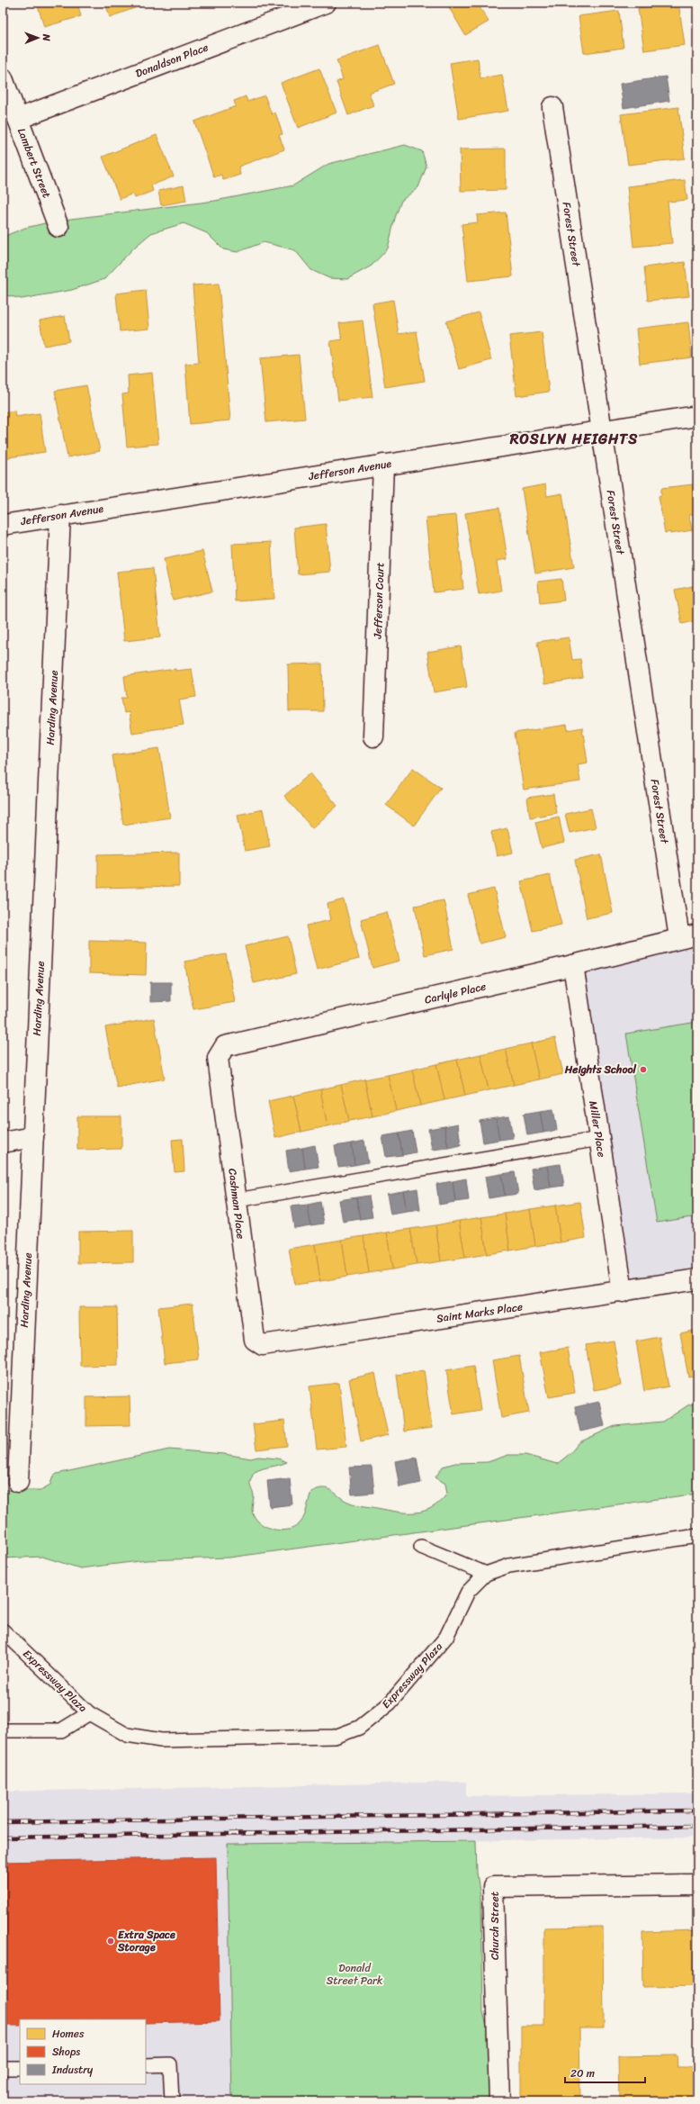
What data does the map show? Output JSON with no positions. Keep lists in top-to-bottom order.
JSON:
{
  "streets": {
    "street": [
      "Donaldson Place",
      "Lambert Street",
      "Forest Street",
      "Jefferson Avenue",
      "Jefferson Court",
      "Harding Avenue",
      "Carlyle Place",
      "Miller Place",
      "Cashman Place",
      "Saint Marks Place",
      "Church Street"
    ],
    "lane": ["Expressway Plaza"]
  },
  "crossings": [
    ["Donaldson Place", "Lambert Street"],
    ["Forest Street", "Jefferson Avenue"],
    ["Forest Street", "Carlyle Place"],
    ["Jefferson Avenue", "Jefferson Court"],
    ["Jefferson Avenue", "Harding Avenue"],
    ["Carlyle Place", "Miller Place"],
    ["Carlyle Place", "Cashman Place"],
    ["Miller Place", "Saint Marks Place"],
    ["Cashman Place", "Saint Marks Place"]
  ],
  "districts": ["ROSLYN HEIGHTS"],
  "parks": ["Donald Street Park"],
  "places": ["Heights School", "Extra Space Storage"],
  "legend": ["Homes", "Shops", "Industry"],
  "scale_bar": "20 m",
  "north": "right"
}
